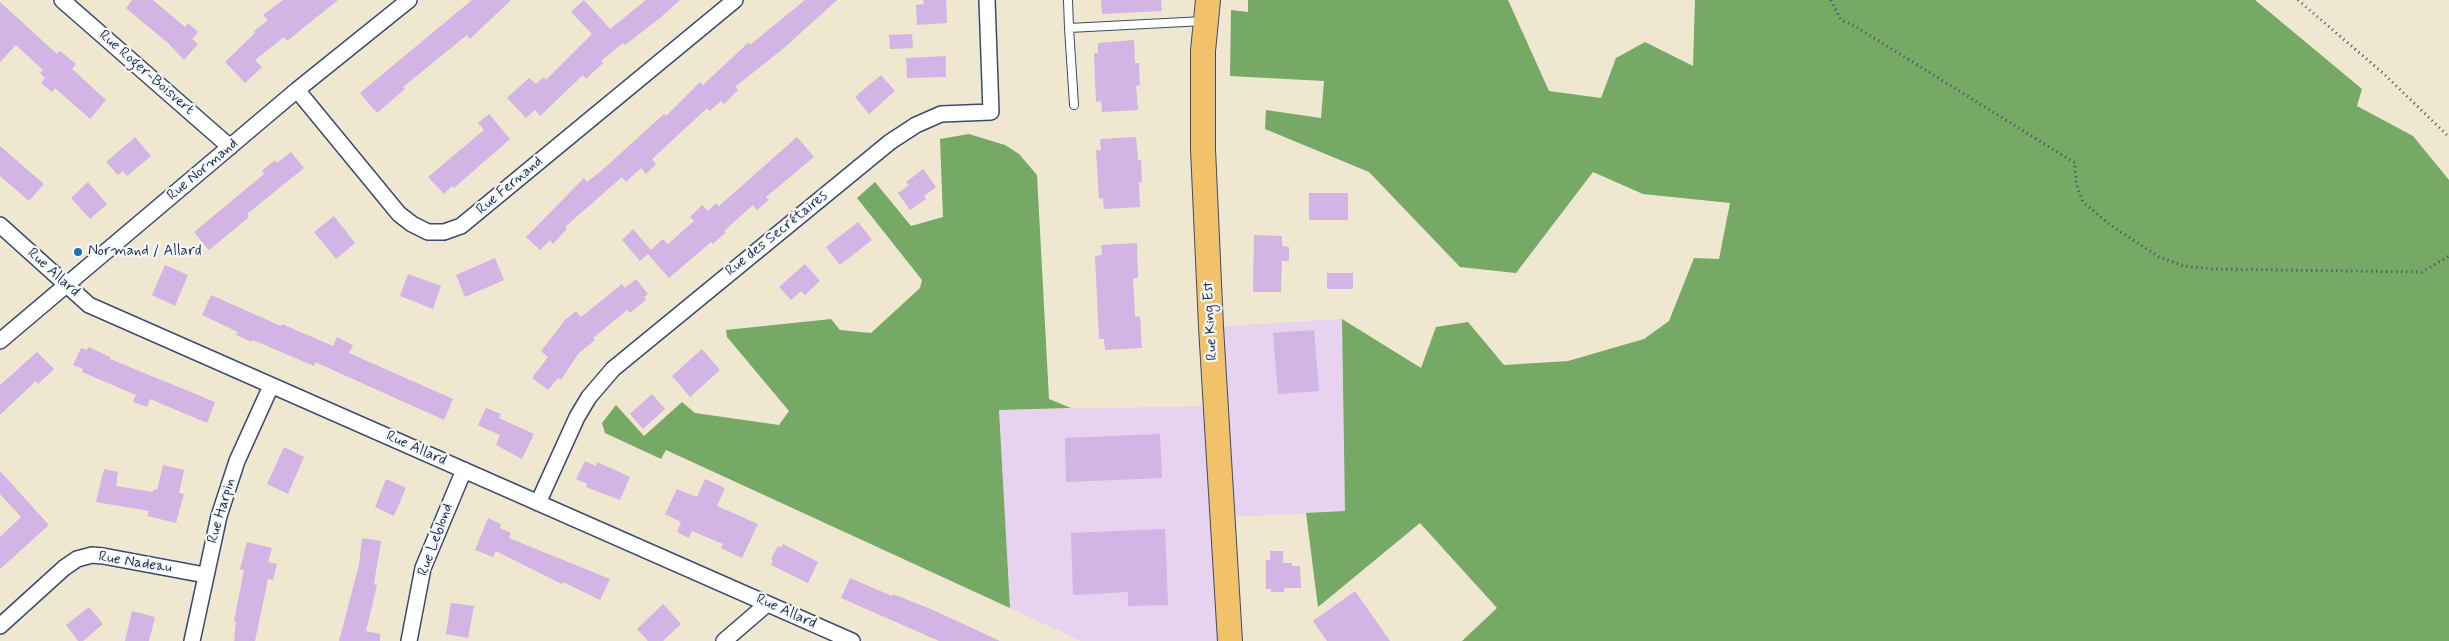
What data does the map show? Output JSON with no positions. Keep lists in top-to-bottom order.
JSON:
{
  "streets": {
    "main road": ["Rue King Est"],
    "street": [
      "Rue Roger-Boisvert",
      "Rue Normand",
      "Rue Fernand",
      "Rue des Secrétaires",
      "Rue Allard",
      "Rue Harpin",
      "Rue Leblond",
      "Rue Nadeau"
    ]
  },
  "crossings": [
    ["Rue Roger-Boisvert", "Rue Normand"],
    ["Rue Normand", "Rue Fernand"],
    ["Rue Normand", "Rue Allard"],
    ["Rue des Secrétaires", "Rue Allard"],
    ["Rue Allard", "Rue Harpin"],
    ["Rue Allard", "Rue Leblond"],
    ["Rue Harpin", "Rue Nadeau"]
  ],
  "places": ["Normand / Allard"]
}
